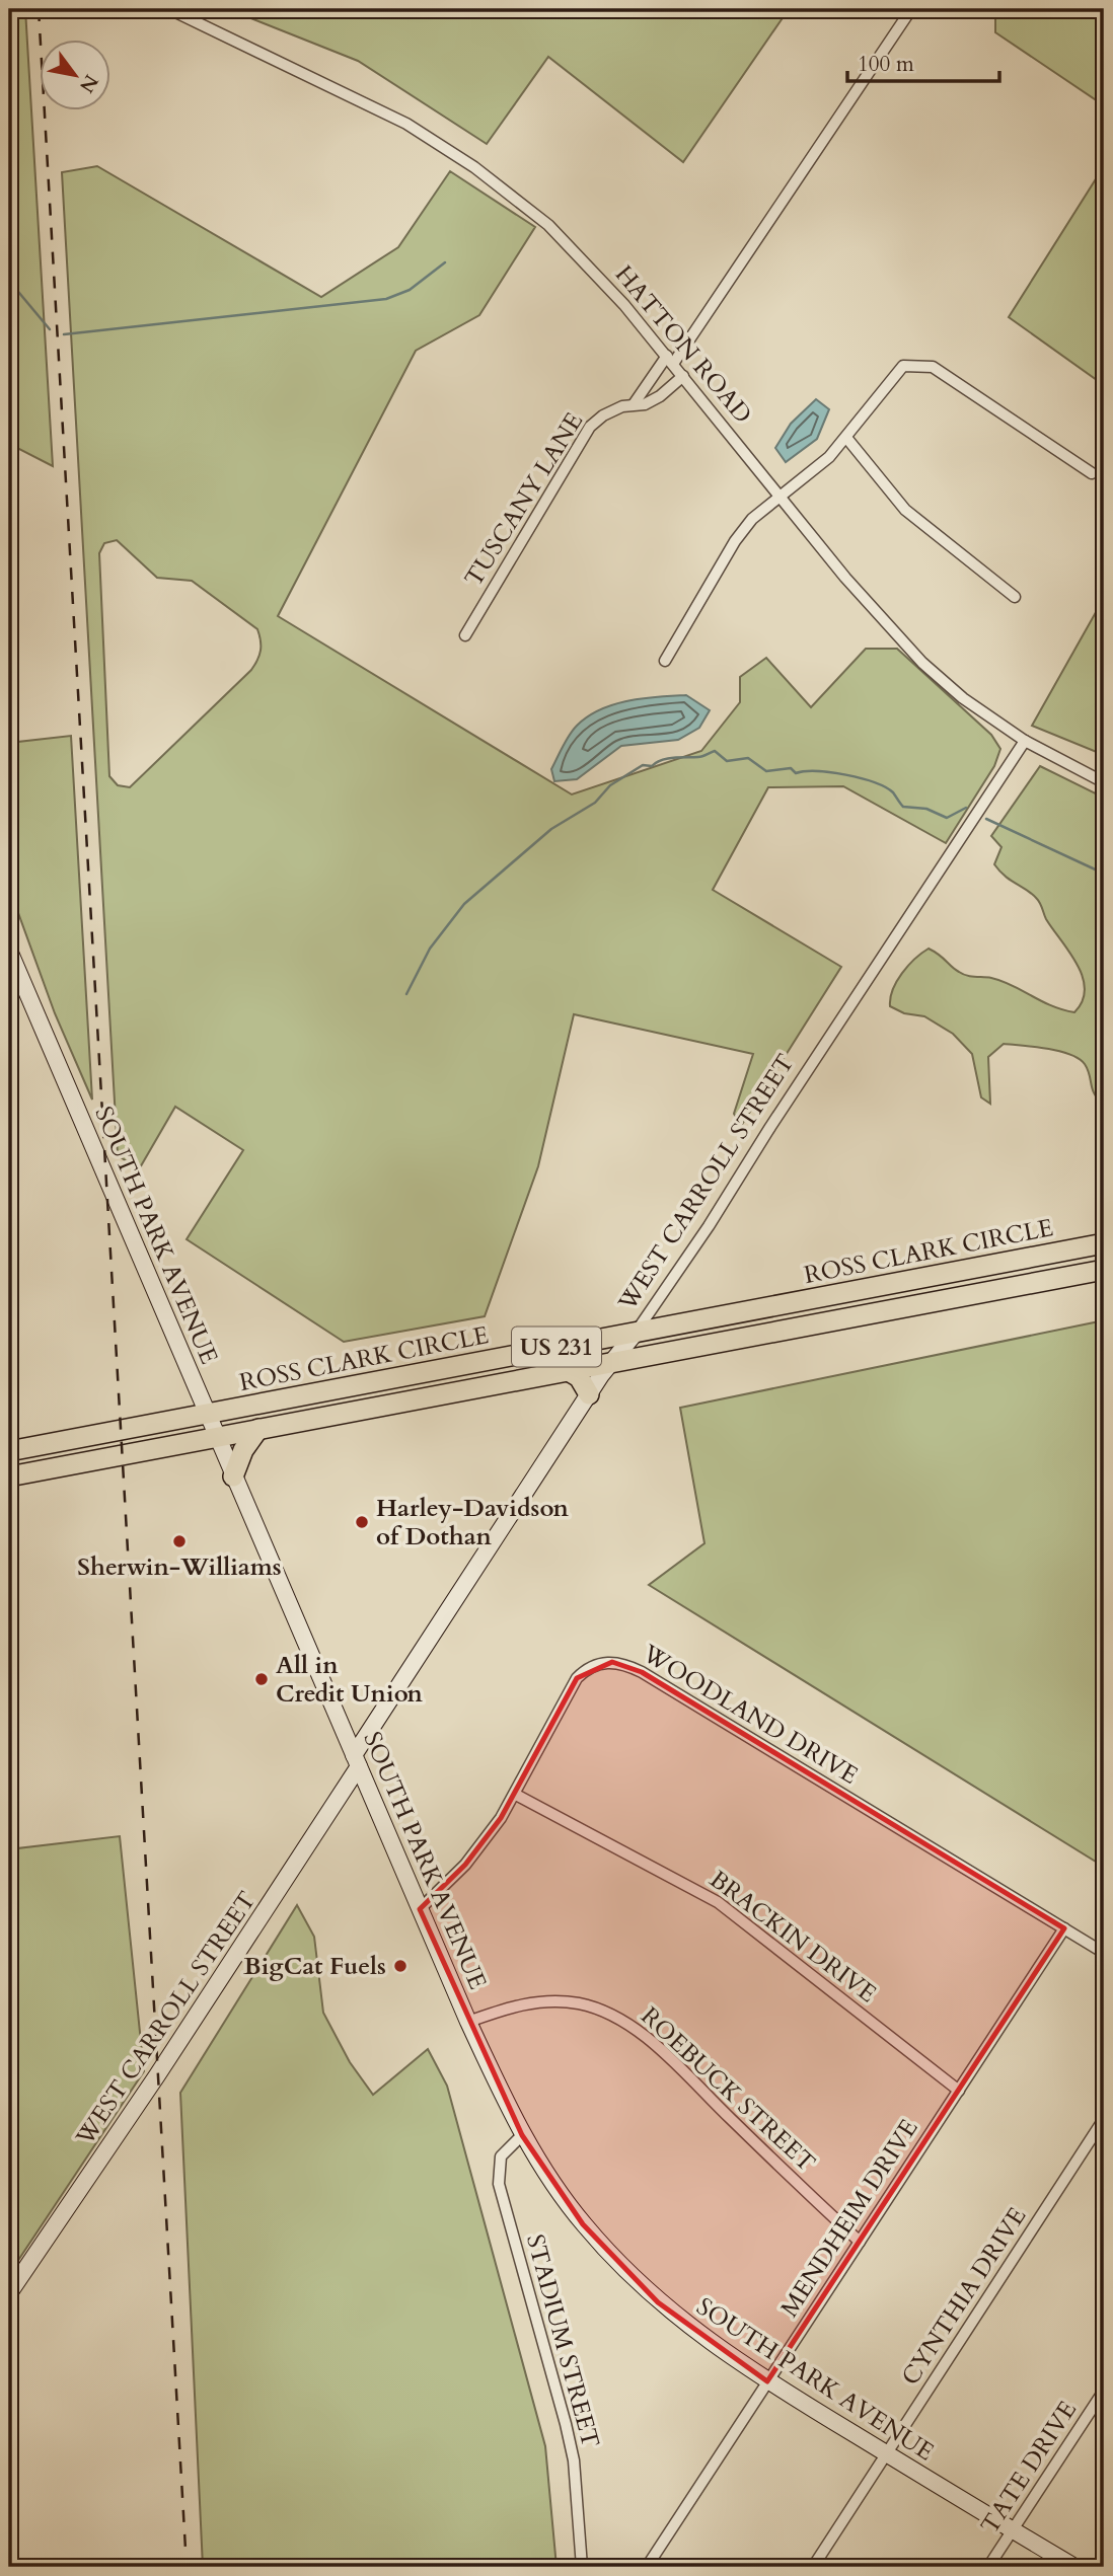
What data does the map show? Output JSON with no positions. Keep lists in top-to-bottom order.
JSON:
{
  "streets": {
    "highway": ["ROSS CLARK CIRCLE", "US 231"],
    "street": [
      "HATTON ROAD",
      "TUSCANY LANE",
      "WEST CARROLL STREET",
      "SOUTH PARK AVENUE",
      "WOODLAND DRIVE",
      "BRACKIN DRIVE",
      "ROEBUCK STREET",
      "MENDHEIM DRIVE",
      "CYNTHIA DRIVE",
      "STADIUM STREET",
      "TATE DRIVE"
    ]
  },
  "crossings": [
    ["HATTON ROAD", "TUSCANY LANE"],
    ["HATTON ROAD", "WEST CARROLL STREET"],
    ["WEST CARROLL STREET", "SOUTH PARK AVENUE"],
    ["WEST CARROLL STREET", "ROSS CLARK CIRCLE"],
    ["SOUTH PARK AVENUE", "ROSS CLARK CIRCLE"],
    ["SOUTH PARK AVENUE", "WOODLAND DRIVE"],
    ["SOUTH PARK AVENUE", "ROEBUCK STREET"],
    ["SOUTH PARK AVENUE", "MENDHEIM DRIVE"],
    ["SOUTH PARK AVENUE", "CYNTHIA DRIVE"],
    ["SOUTH PARK AVENUE", "STADIUM STREET"],
    ["SOUTH PARK AVENUE", "TATE DRIVE"],
    ["WOODLAND DRIVE", "BRACKIN DRIVE"],
    ["WOODLAND DRIVE", "MENDHEIM DRIVE"],
    ["BRACKIN DRIVE", "MENDHEIM DRIVE"],
    ["ROEBUCK STREET", "MENDHEIM DRIVE"]
  ],
  "places": [
    "Harley-Davidson of Dothan",
    "Sherwin-Williams",
    "All in Credit Union",
    "BigCat Fuels"
  ],
  "scale_bar": "100 m",
  "north": "bottom right"
}
